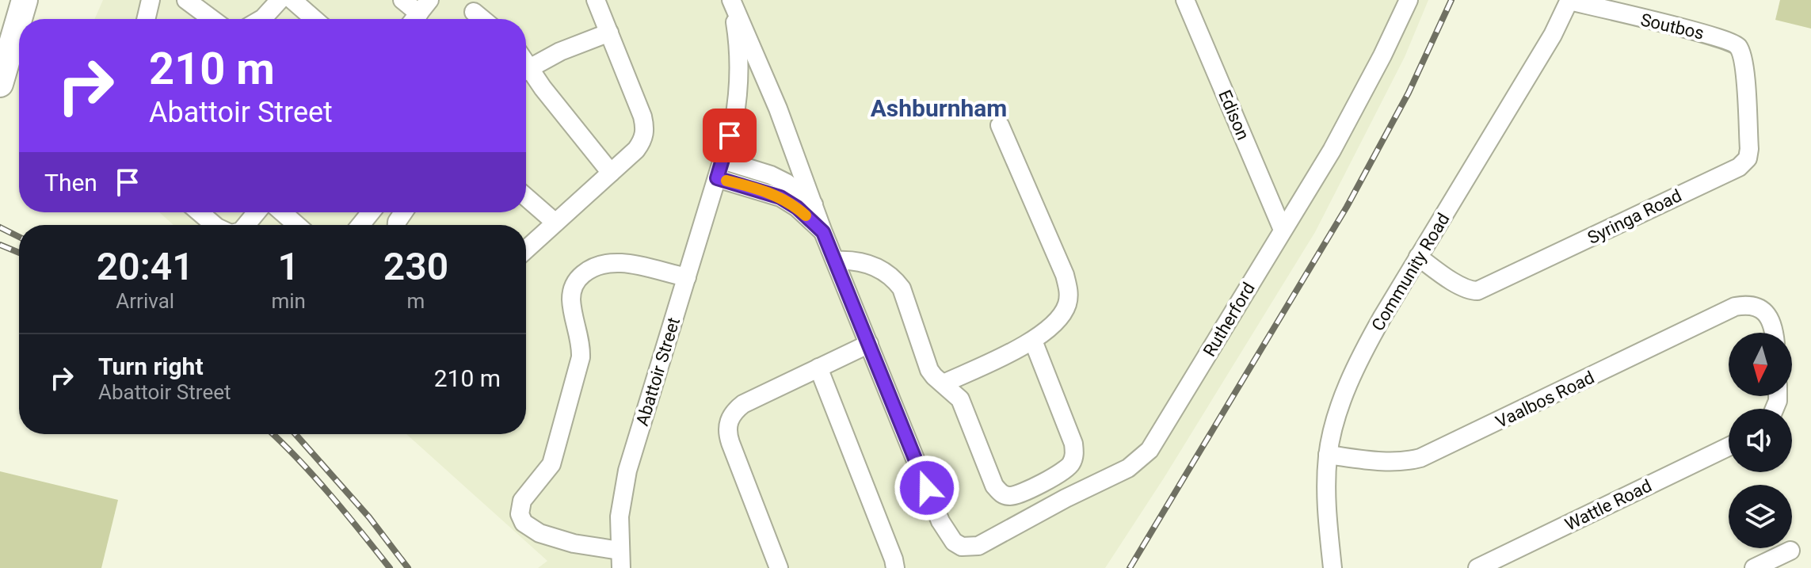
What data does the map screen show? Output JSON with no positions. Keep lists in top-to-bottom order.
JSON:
{
  "streets": {
    "street": [
      "Soutbos",
      "Edison",
      "Syringa Road",
      "Community Road",
      "Rutherford",
      "Abattoir Street",
      "Vaalbos Road",
      "Wattle Road"
    ]
  },
  "crossings": [
    ["Soutbos", "Syringa Road"],
    ["Soutbos", "Community Road"],
    ["Edison", "Rutherford"],
    ["Syringa Road", "Community Road"],
    ["Community Road", "Vaalbos Road"],
    ["Rutherford", "Abattoir Street"]
  ],
  "districts": ["Ashburnham"],
  "north": "bottom",
  "page": {
    "turn": ["210 m", "Abattoir Street"],
    "then": "Then",
    "eta": [
      "20:41",
      "Arrival",
      "1",
      "min",
      "230",
      "m"
    ],
    "list": [
      {
        "name": "Turn right",
        "note": "Abattoir Street",
        "value": "210 m"
      }
    ]
  }
}
